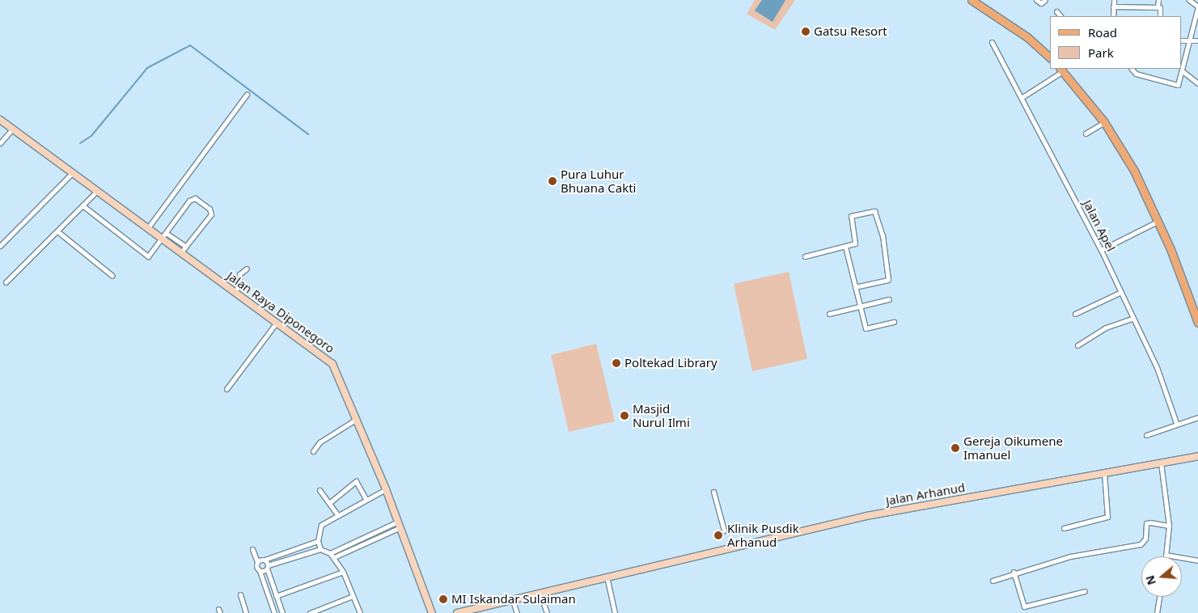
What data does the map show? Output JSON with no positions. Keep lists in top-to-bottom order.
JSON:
{
  "streets": {
    "street": ["Jalan Apel", "Jalan Raya Diponegoro", "Jalan Arhanud"]
  },
  "places": [
    "Gatsu Resort",
    "Pura Luhur Bhuana Cakti",
    "Poltekad Library",
    "Masjid Nurul Ilmi",
    "Gereja Oikumene Imanuel",
    "Klinik Pusdik Arhanud",
    "MI Iskandar Sulaiman"
  ],
  "legend": ["Road", "Park"],
  "north": "left"
}
